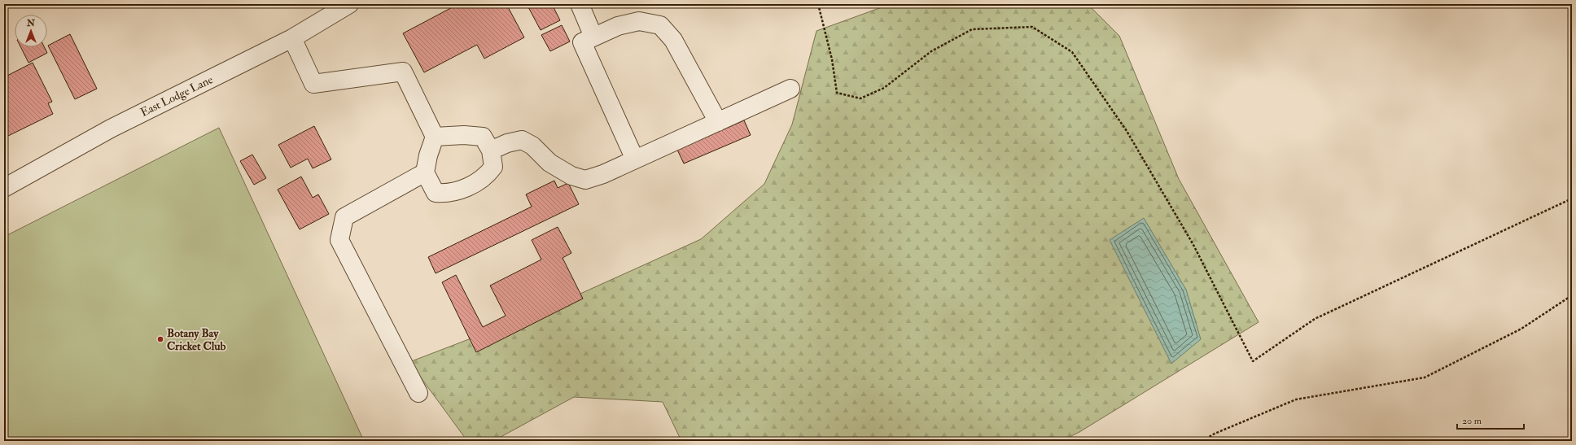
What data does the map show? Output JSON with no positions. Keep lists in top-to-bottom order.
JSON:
{
  "streets": {
    "street": ["East Lodge Lane"]
  },
  "places": ["Botany Bay Cricket Club"],
  "scale_bar": "20 m",
  "north": "top"
}
